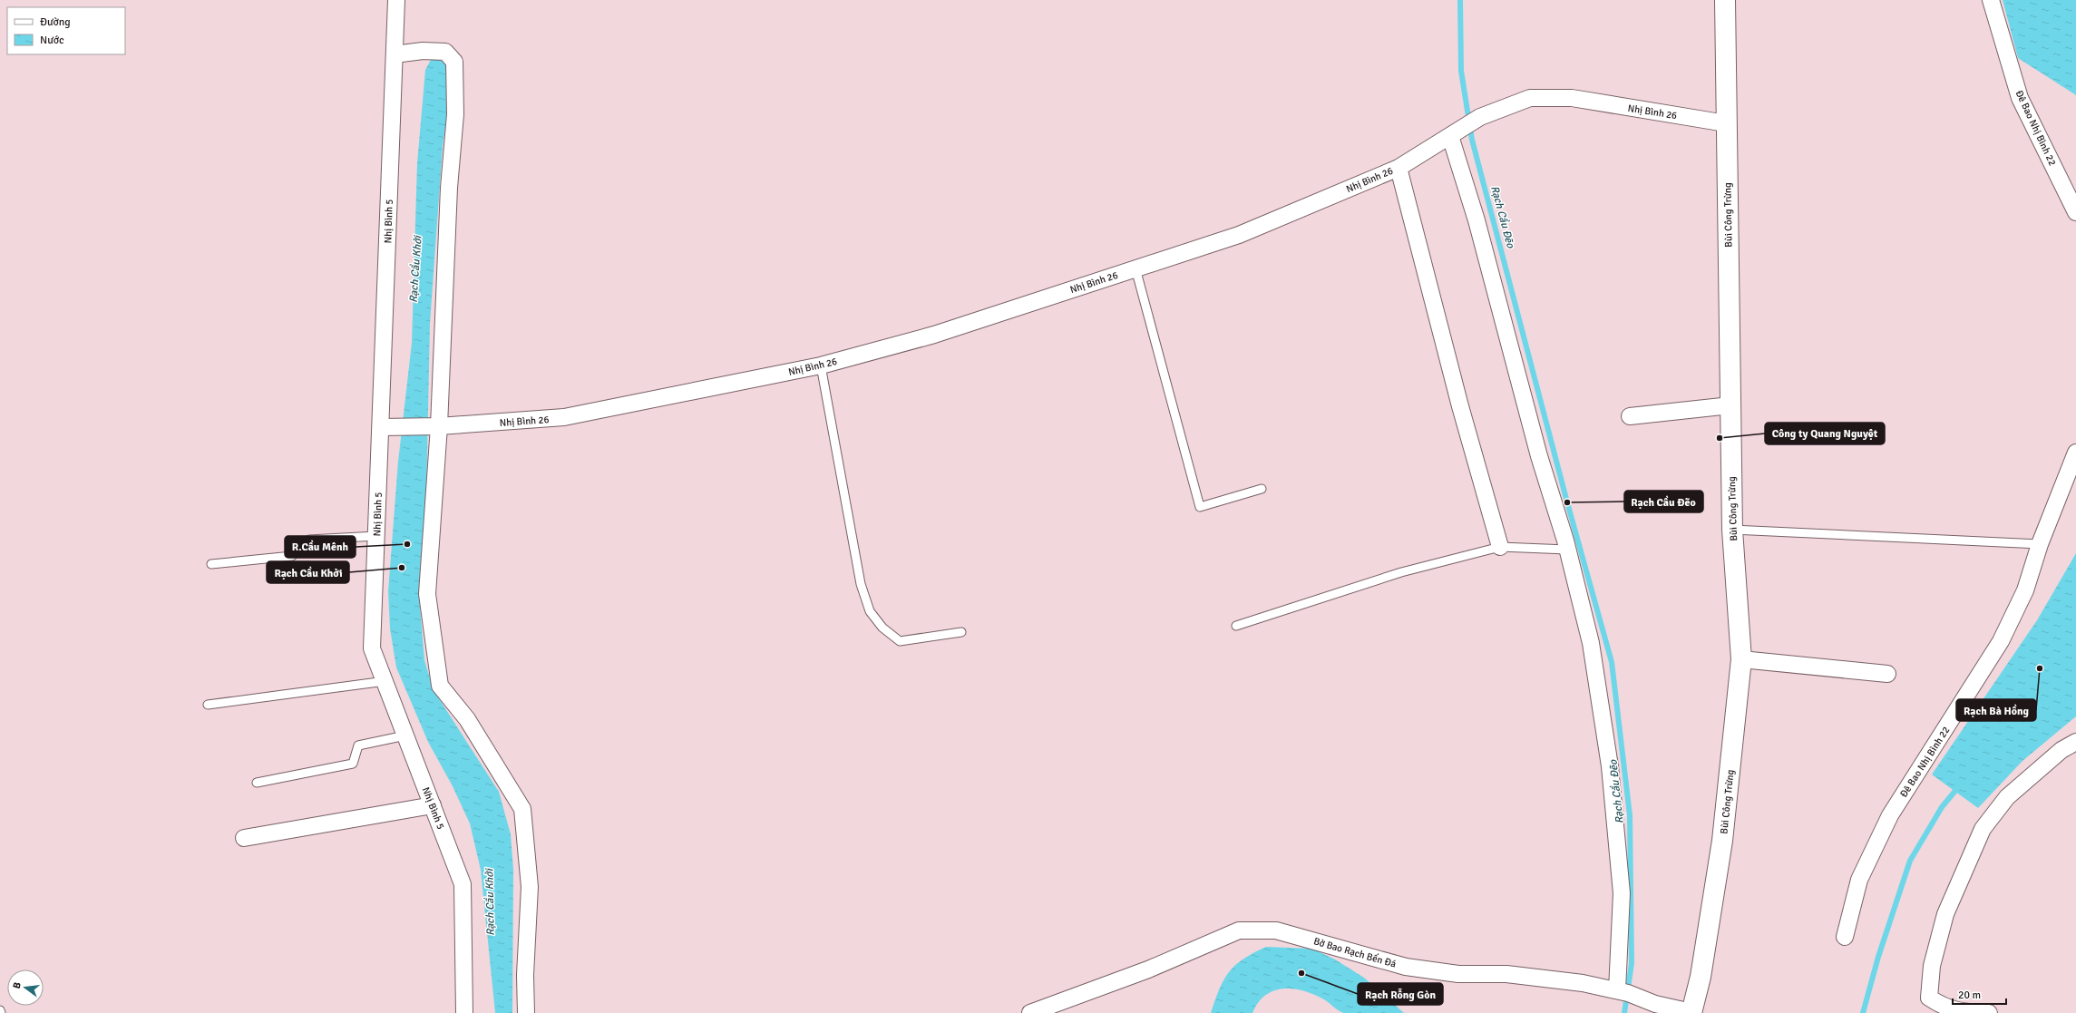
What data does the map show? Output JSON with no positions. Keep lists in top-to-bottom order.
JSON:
{
  "streets": {
    "street": [
      "Nhị Bình 26",
      "Đê Bao Nhị Bình 22",
      "Bùi Công Trừng",
      "Nhị Bình 5",
      "Bờ Bao Rạch Bến Đá"
    ]
  },
  "crossings": [
    ["Nhị Bình 26", "Bùi Công Trừng"],
    ["Nhị Bình 26", "Nhị Bình 5"],
    ["Bùi Công Trừng", "Bờ Bao Rạch Bến Đá"]
  ],
  "water": ["Rạch Cầu Đẽo", "Rạch Cầu Khởi"],
  "places": [
    "Công ty Quang Nguyệt",
    "Rạch Cầu Đẽo",
    "R.Cầu Mênh",
    "Rạch Cầu Khởi",
    "Rạch Bà Hồng",
    "Rạch Rỗng Gòn"
  ],
  "legend": ["Đường", "Nước"],
  "scale_bar": "20 m",
  "north": "left"
}
